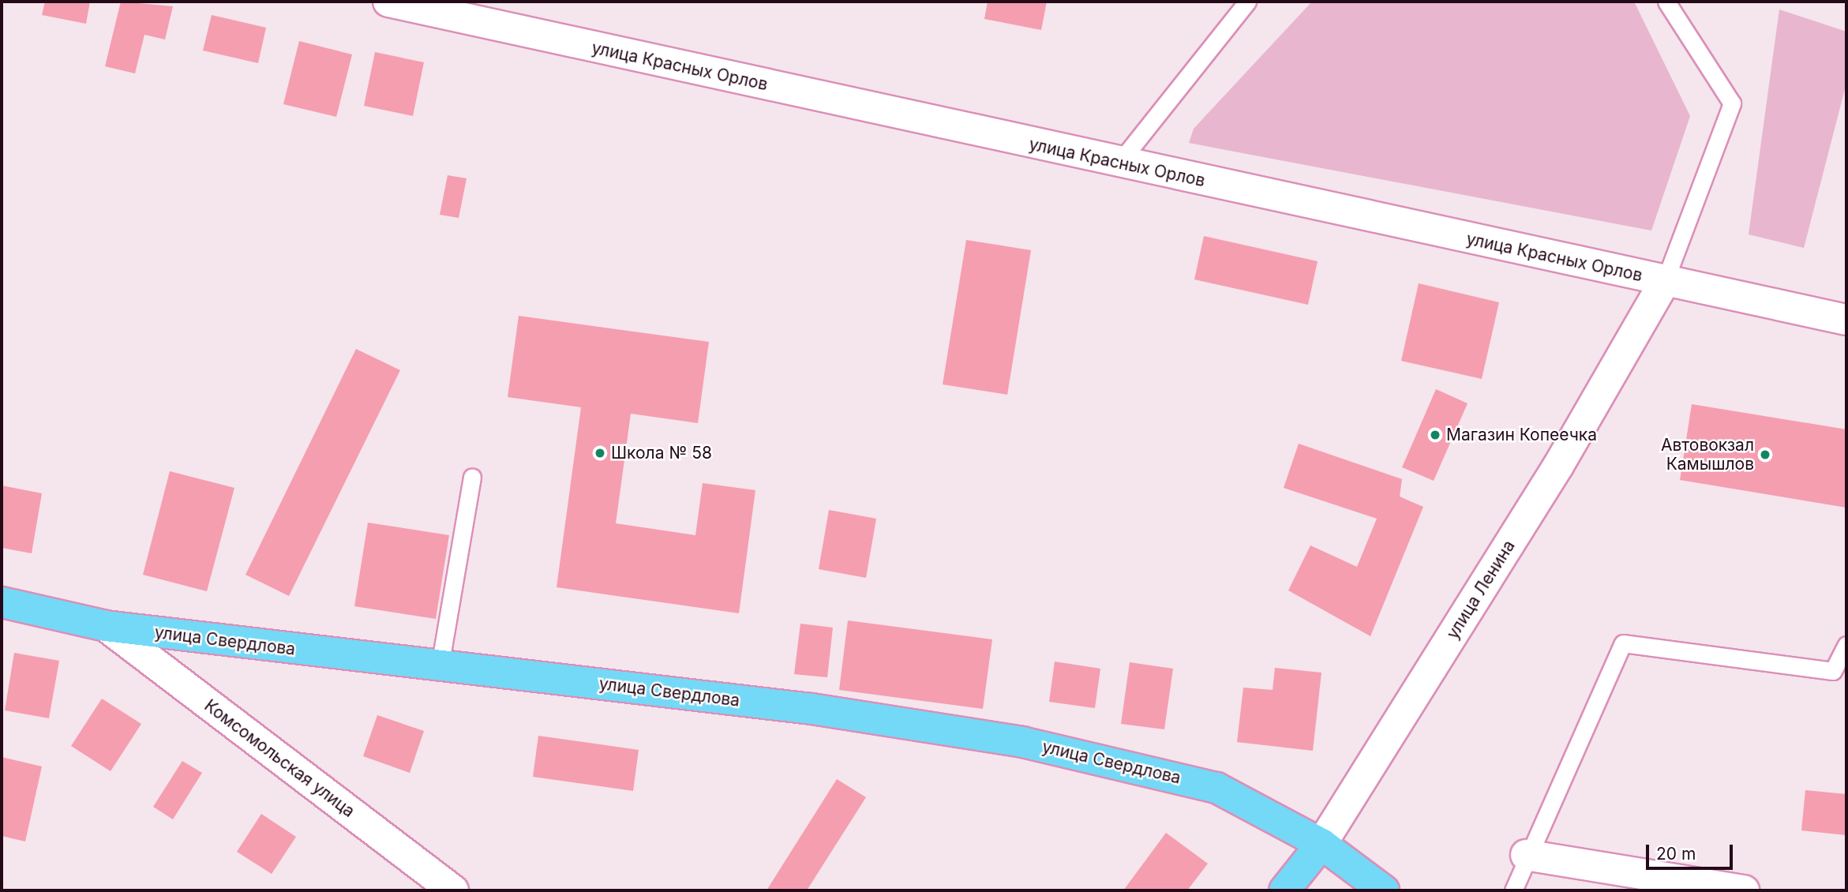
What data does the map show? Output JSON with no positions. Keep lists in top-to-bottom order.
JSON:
{
  "streets": {
    "main road": ["улица Ленина", "улица Свердлова"],
    "street": ["улица Красных Орлов", "Комсомольская улица"]
  },
  "crossings": [
    ["улица Красных Орлов", "улица Ленина"],
    ["улица Ленина", "улица Свердлова"],
    ["улица Свердлова", "Комсомольская улица"]
  ],
  "places": ["Магазин Копеечка", "Школа № 58", "Автовокзал Камышлов"],
  "scale_bar": "20 m"
}
